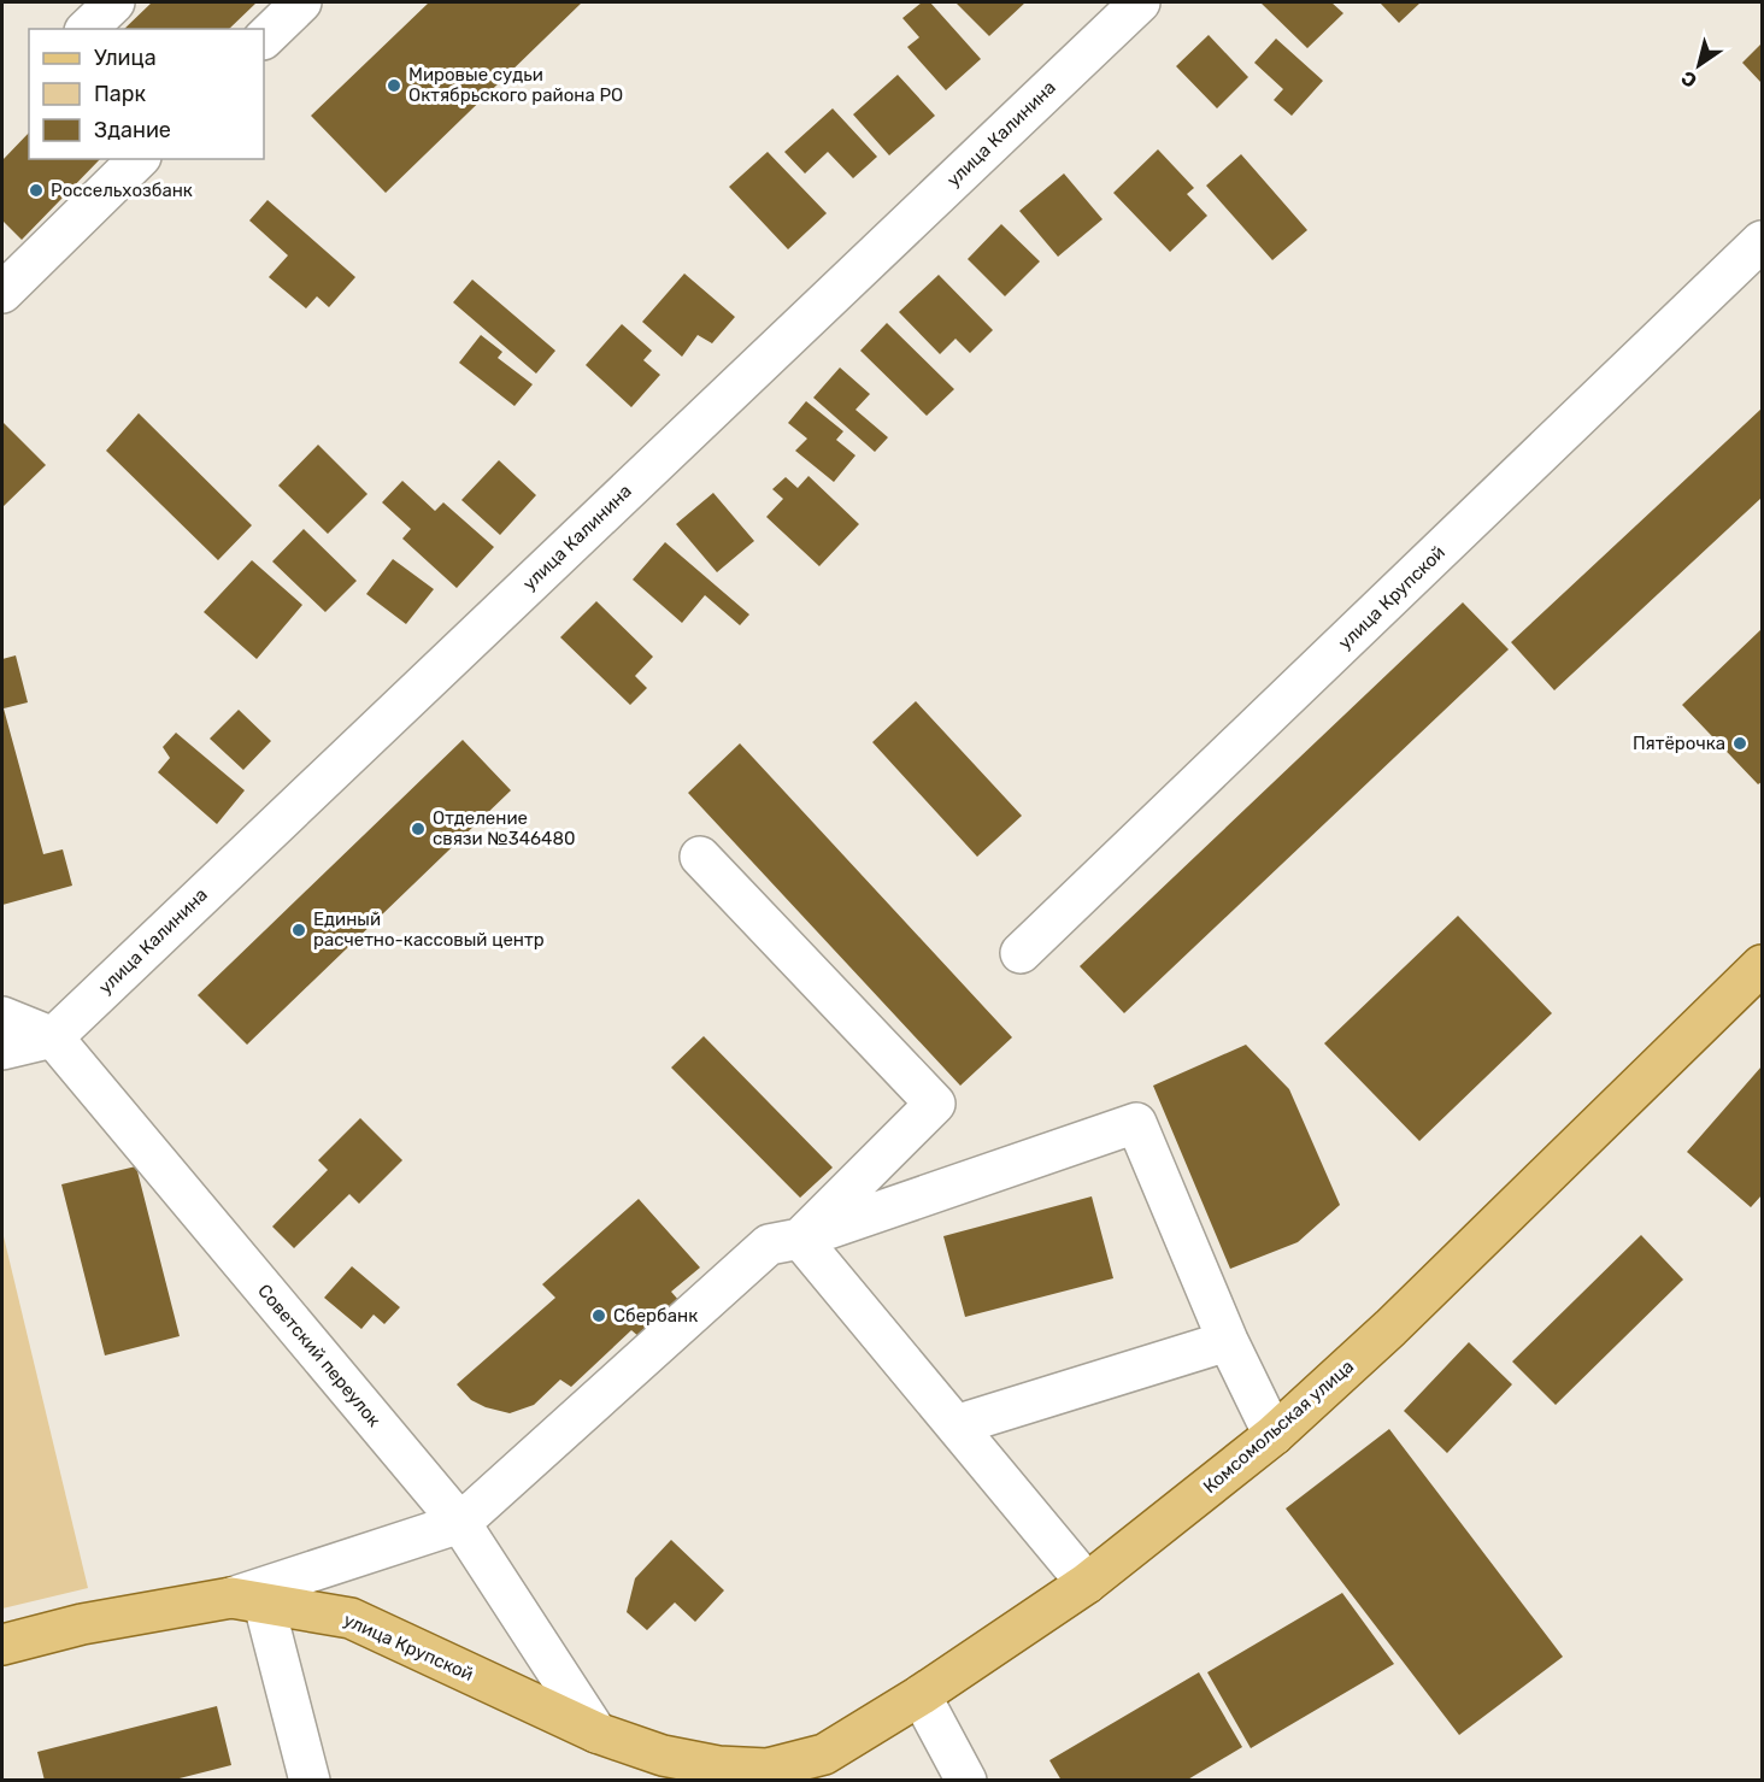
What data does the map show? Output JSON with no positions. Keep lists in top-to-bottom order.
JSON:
{
  "streets": {
    "main road": ["улица Крупской", "Комсомольская улица"],
    "street": ["улица Калинина", "Советский переулок"]
  },
  "crossings": [
    ["улица Калинина", "Советский переулок"],
    ["улица Крупской", "Советский переулок"],
    ["улица Крупской", "Комсомольская улица"]
  ],
  "places": [
    "Мировые судьи Октябрьского района РО",
    "Россельхозбанк",
    "Пятёрочка",
    "Отделение связи №346480",
    "Единый расчетно-кассовый центр",
    "Сбербанк"
  ],
  "legend": ["Улица", "Парк", "Здание"],
  "north": "bottom left"
}
